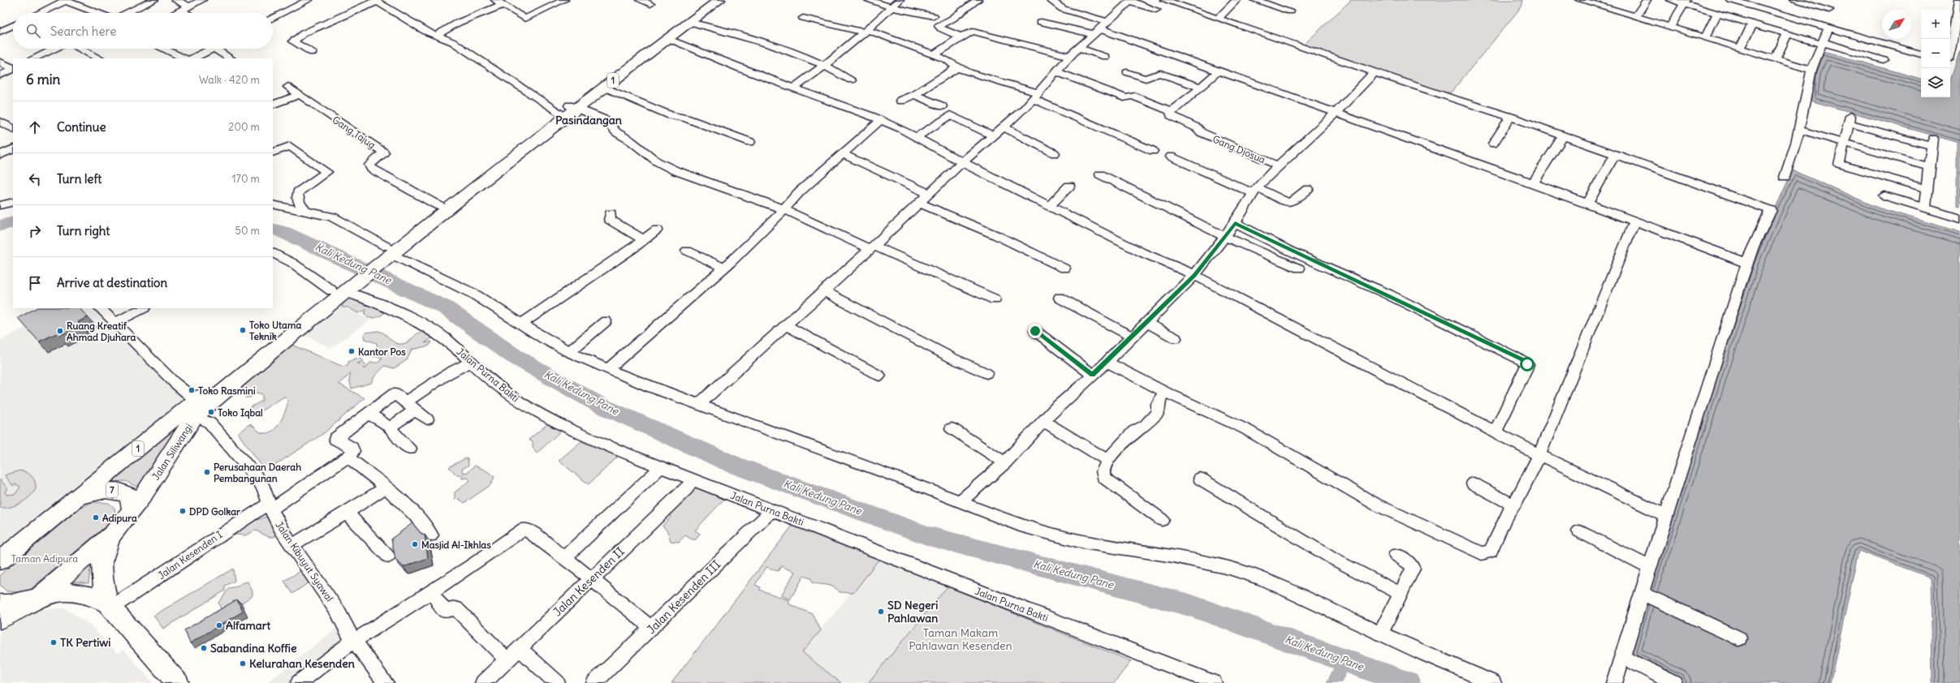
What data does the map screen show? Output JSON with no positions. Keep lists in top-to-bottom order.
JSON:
{
  "streets": {
    "highway": ["1", "Jalan Siliwangi", "7"],
    "street": [
      "Gang Tajug",
      "Gang Djosua",
      "Jalan Purna Bakti",
      "Jalan Kesenden I",
      "Jalan Kibuyut Syawal",
      "Jalan Kesenden II",
      "Jalan Kesenden III"
    ]
  },
  "crossings": [
    ["1", "Gang Tajug"],
    ["1", "Jalan Purna Bakti"],
    ["1", "Jalan Siliwangi"],
    ["1", "Jalan Kesenden I"],
    ["Jalan Purna Bakti", "Jalan Siliwangi"],
    ["Jalan Purna Bakti", "Jalan Kesenden II"],
    ["Jalan Purna Bakti", "Jalan Kesenden III"],
    ["Jalan Siliwangi", "7"],
    ["Jalan Siliwangi", "Jalan Kibuyut Syawal"],
    ["Jalan Kesenden I", "Jalan Kibuyut Syawal"]
  ],
  "districts": ["Pasindangan"],
  "water": ["Kali Kedung Pane"],
  "parks": ["Taman Adipura", "Taman Makam Pahlawan Kesenden"],
  "places": [
    "Toko Utama Teknik",
    "Ruang Kreatif Ahmad Djuhara",
    "Kantor Pos",
    "Toko Rasmini",
    "Toko Iqbal",
    "Perusahaan Daerah Pembangunan",
    "DPD Golkar",
    "Adipura",
    "Masjid Al-Ikhlas",
    "SD Negeri Pahlawan",
    "Alfamart",
    "TK Pertiwi",
    "Sabandina Koffie",
    "Kelurahan Kesenden"
  ],
  "north": "top right",
  "page": {
    "map_buttons": ["+", "−"],
    "search": "Search here",
    "heading": ["6 min", "Walk · 420 m"],
    "list": [
      ["Continue", "200 m"],
      ["Turn left", "170 m"],
      ["Turn right", "50 m"],
      "Arrive at destination"
    ]
  }
}
